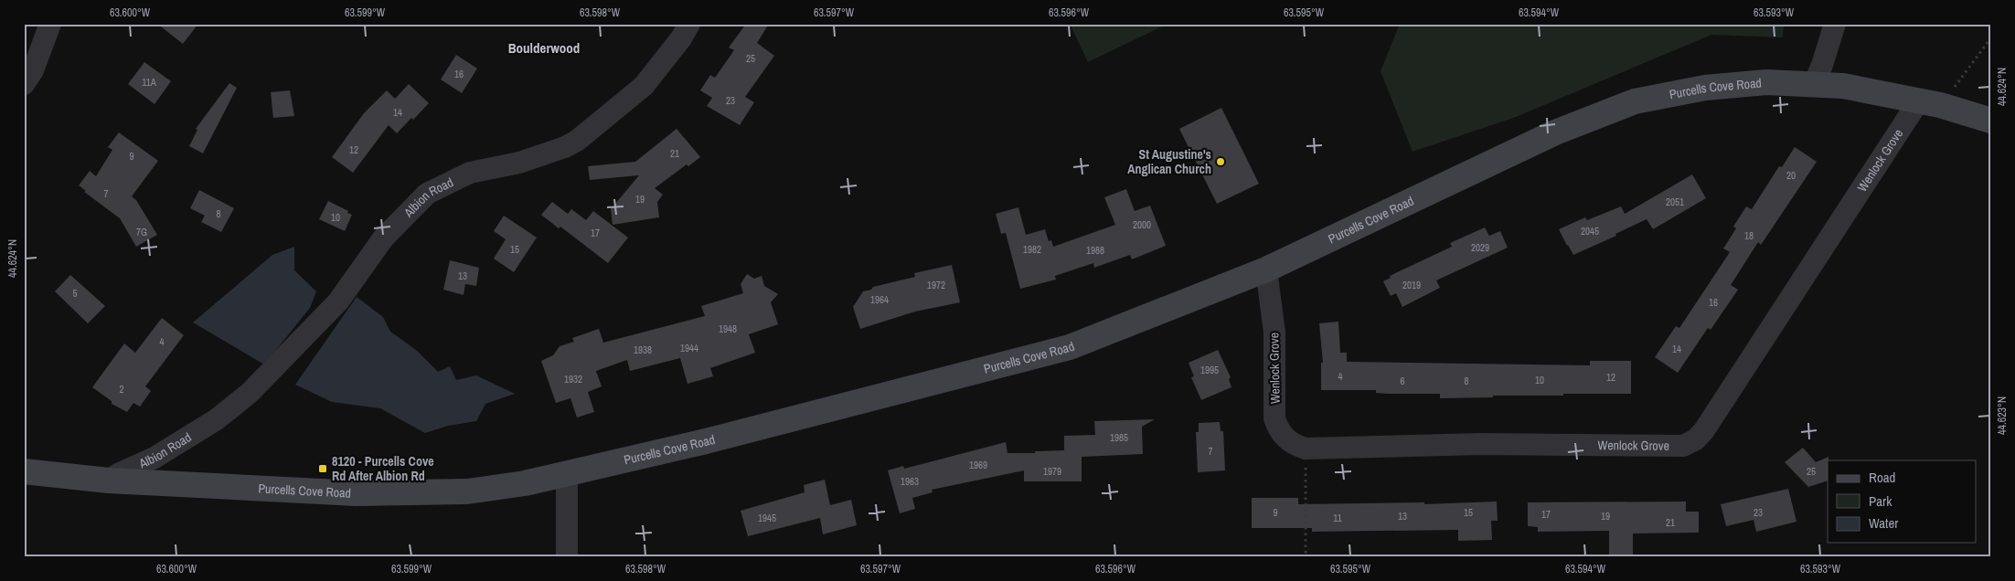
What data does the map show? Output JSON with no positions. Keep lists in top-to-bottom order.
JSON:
{
  "streets": {
    "main road": ["Purcells Cove Road"],
    "street": ["Wenlock Grove", "Albion Road"]
  },
  "crossings": [
    ["Purcells Cove Road", "Wenlock Grove"],
    ["Purcells Cove Road", "Albion Road"]
  ],
  "districts": ["Boulderwood"],
  "places": {
    "other": ["St Augustine's Anglican Church"],
    "transit": ["8120 - Purcells Cove Rd After Albion Rd"]
  },
  "house_numbers": [
    "25",
    "16",
    "11A",
    "23",
    "14",
    "12",
    "21",
    "9",
    "20",
    "7",
    "19",
    "2051",
    "8",
    "10",
    "2000",
    "2045",
    "7G",
    "17",
    "18",
    "2029",
    "15",
    "1982",
    "1988",
    "13",
    "1972",
    "2019",
    "5",
    "1964",
    "16",
    "1948",
    "4",
    "1944",
    "14",
    "1938",
    "1995",
    "4",
    "12",
    "1932",
    "10",
    "6",
    "8",
    "2",
    "1985",
    "7",
    "1969",
    "1979",
    "25",
    "1963",
    "9",
    "15",
    "23",
    "17",
    "13",
    "19",
    "1945",
    "11",
    "21"
  ],
  "legend": ["Road", "Park", "Water"],
  "coordinates": [
    "63.600°W",
    "63.599°W",
    "63.598°W",
    "63.597°W",
    "63.596°W",
    "63.595°W",
    "63.594°W",
    "63.593°W",
    "44.624°N",
    "44.623°N"
  ]
}
